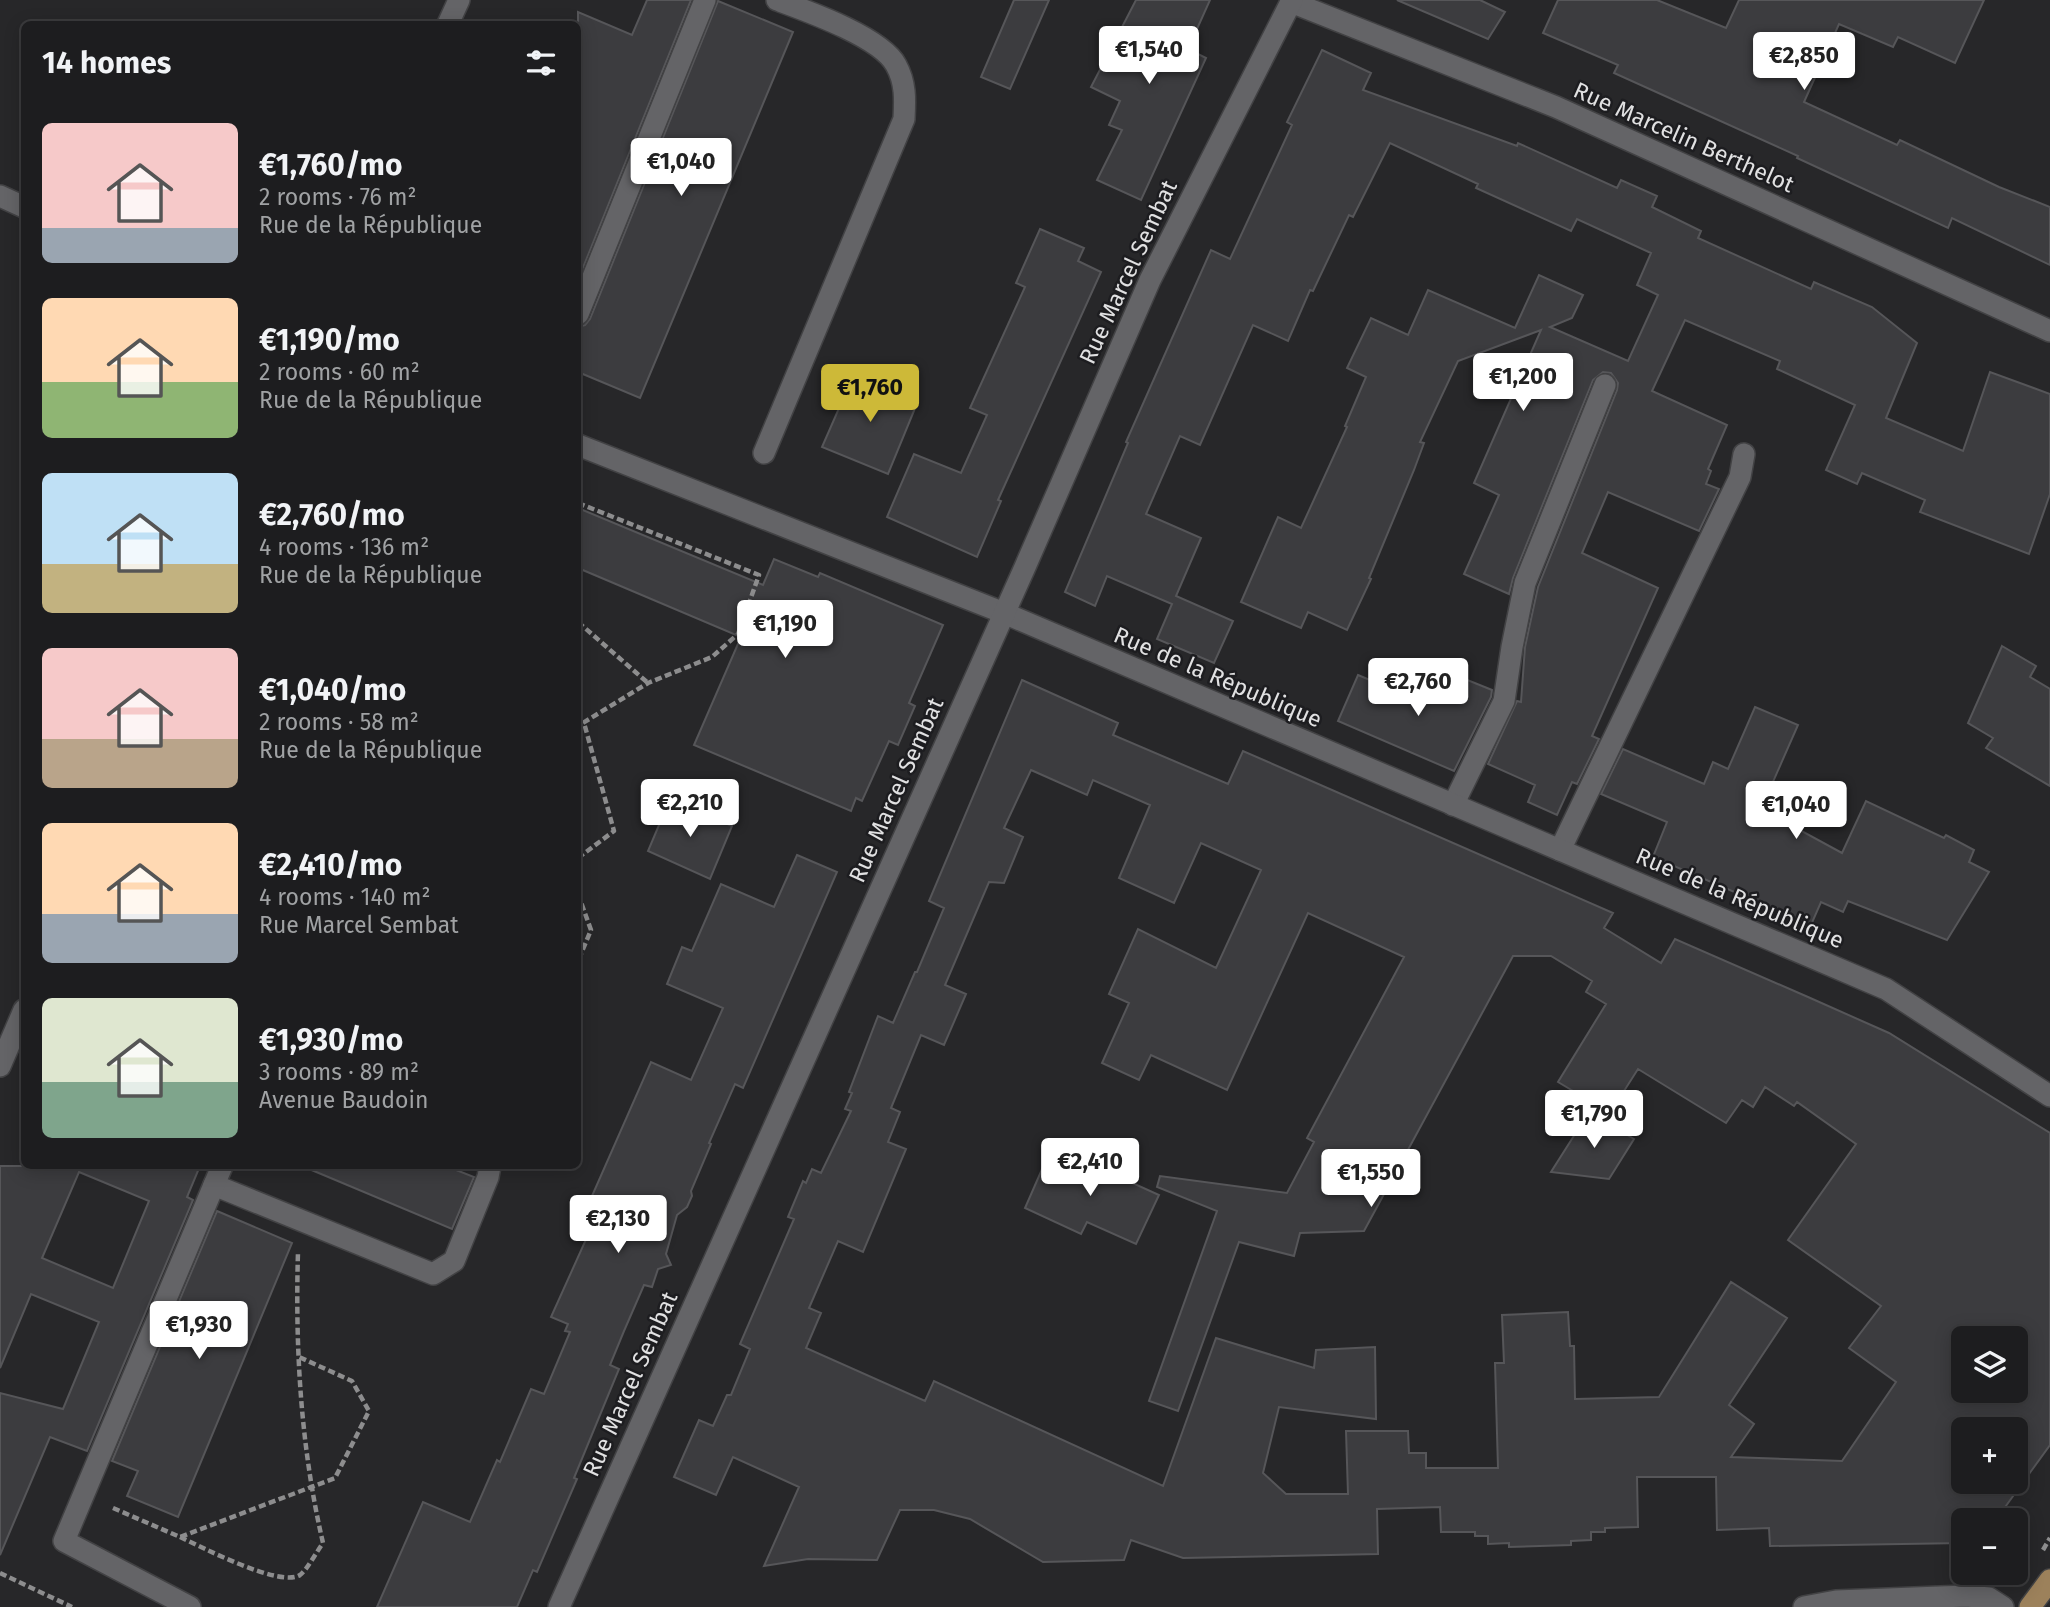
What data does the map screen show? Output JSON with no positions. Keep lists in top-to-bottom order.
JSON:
{
  "streets": {
    "street": ["Rue Marcelin Berthelot", "Rue Marcel Sembat", "Rue de la République"]
  },
  "crossings": [
    ["Rue Marcelin Berthelot", "Rue Marcel Sembat"],
    ["Rue Marcel Sembat", "Rue de la République"]
  ],
  "page": {
    "heading": "14 homes",
    "price": [
      "€1,540",
      "€2,850",
      "€1,040",
      "€1,200",
      "€1,760",
      "€1,190",
      "€2,760",
      "€2,210",
      "€1,040",
      "€1,790",
      "€2,410",
      "€1,550",
      "€2,130",
      "€1,930"
    ],
    "list": [
      {
        "name": "€1,760/mo",
        "note": "2 rooms · 76 m² · Rue de la République"
      },
      {
        "name": "€1,190/mo",
        "note": "2 rooms · 60 m² · Rue de la République"
      },
      {
        "name": "€2,760/mo",
        "note": "4 rooms · 136 m² · Rue de la République"
      },
      {
        "name": "€1,040/mo",
        "note": "2 rooms · 58 m² · Rue de la République"
      },
      {
        "name": "€2,410/mo",
        "note": "4 rooms · 140 m² · Rue Marcel Sembat"
      },
      {
        "name": "€1,930/mo",
        "note": "3 rooms · 89 m² · Avenue Baudoin"
      }
    ],
    "map_buttons": ["+", "−"]
  }
}
